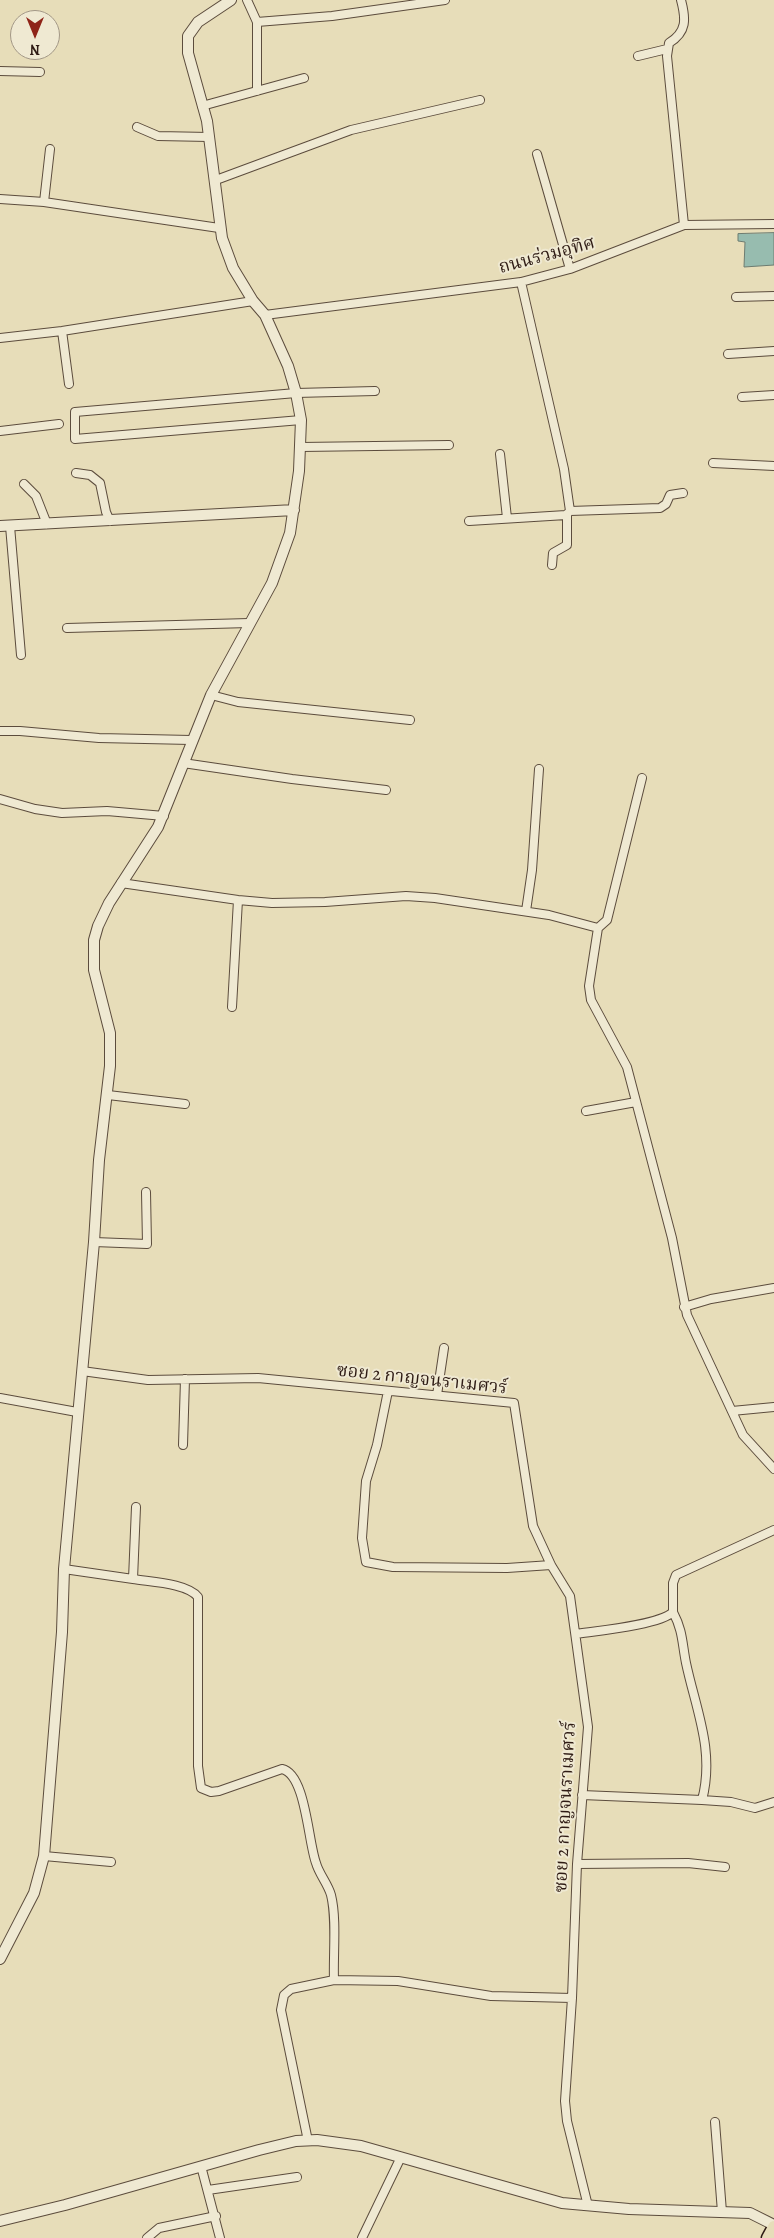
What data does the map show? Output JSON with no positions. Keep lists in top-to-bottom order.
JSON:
{
  "streets": {
    "street": ["ถนนร่วมอุทิศ", "ซอย 2 กาญจนราเมศวร์"]
  },
  "north": "bottom"
}
